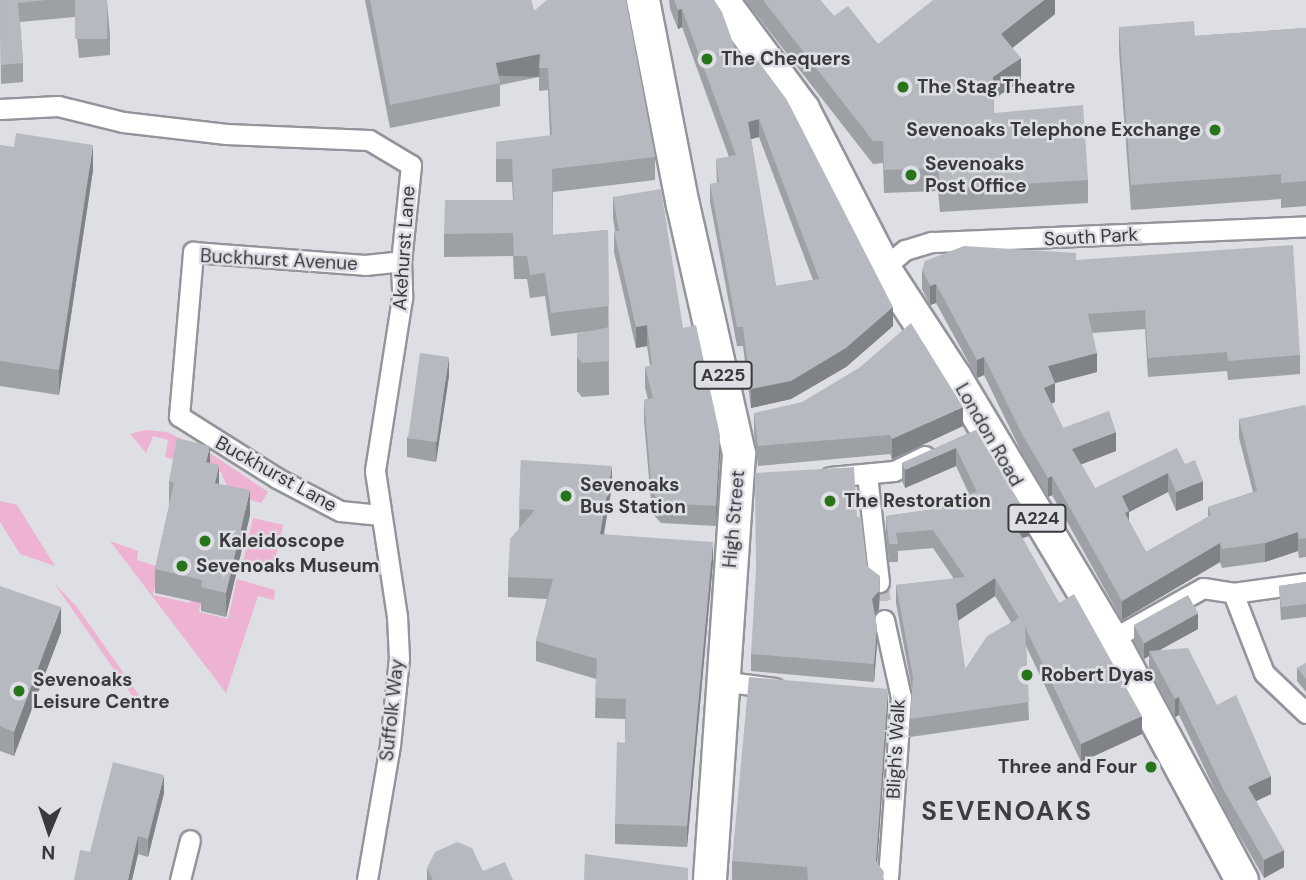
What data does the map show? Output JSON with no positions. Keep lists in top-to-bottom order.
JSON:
{
  "streets": {
    "main road": [
      "A225",
      "London Road",
      "A224",
      "High Street"
    ],
    "street": [
      "South Park",
      "Akehurst Lane",
      "Buckhurst Avenue",
      "Buckhurst Lane",
      "Suffolk Way",
      "Bligh's Walk"
    ]
  },
  "crossings": [
    ["South Park", "London Road"],
    ["Akehurst Lane", "Buckhurst Avenue"],
    ["Akehurst Lane", "Buckhurst Lane"],
    ["Akehurst Lane", "Suffolk Way"],
    ["Buckhurst Avenue", "Buckhurst Lane"]
  ],
  "districts": ["SEVENOAKS"],
  "places": [
    "The Chequers",
    "The Stag Theatre",
    "Sevenoaks Telephone Exchange",
    "Sevenoaks Post Office",
    "Sevenoaks Bus Station",
    "The Restoration",
    "Kaleidoscope",
    "Sevenoaks Museum",
    "Robert Dyas",
    "Sevenoaks Leisure Centre",
    "Three and Four"
  ],
  "north": "bottom"
}
